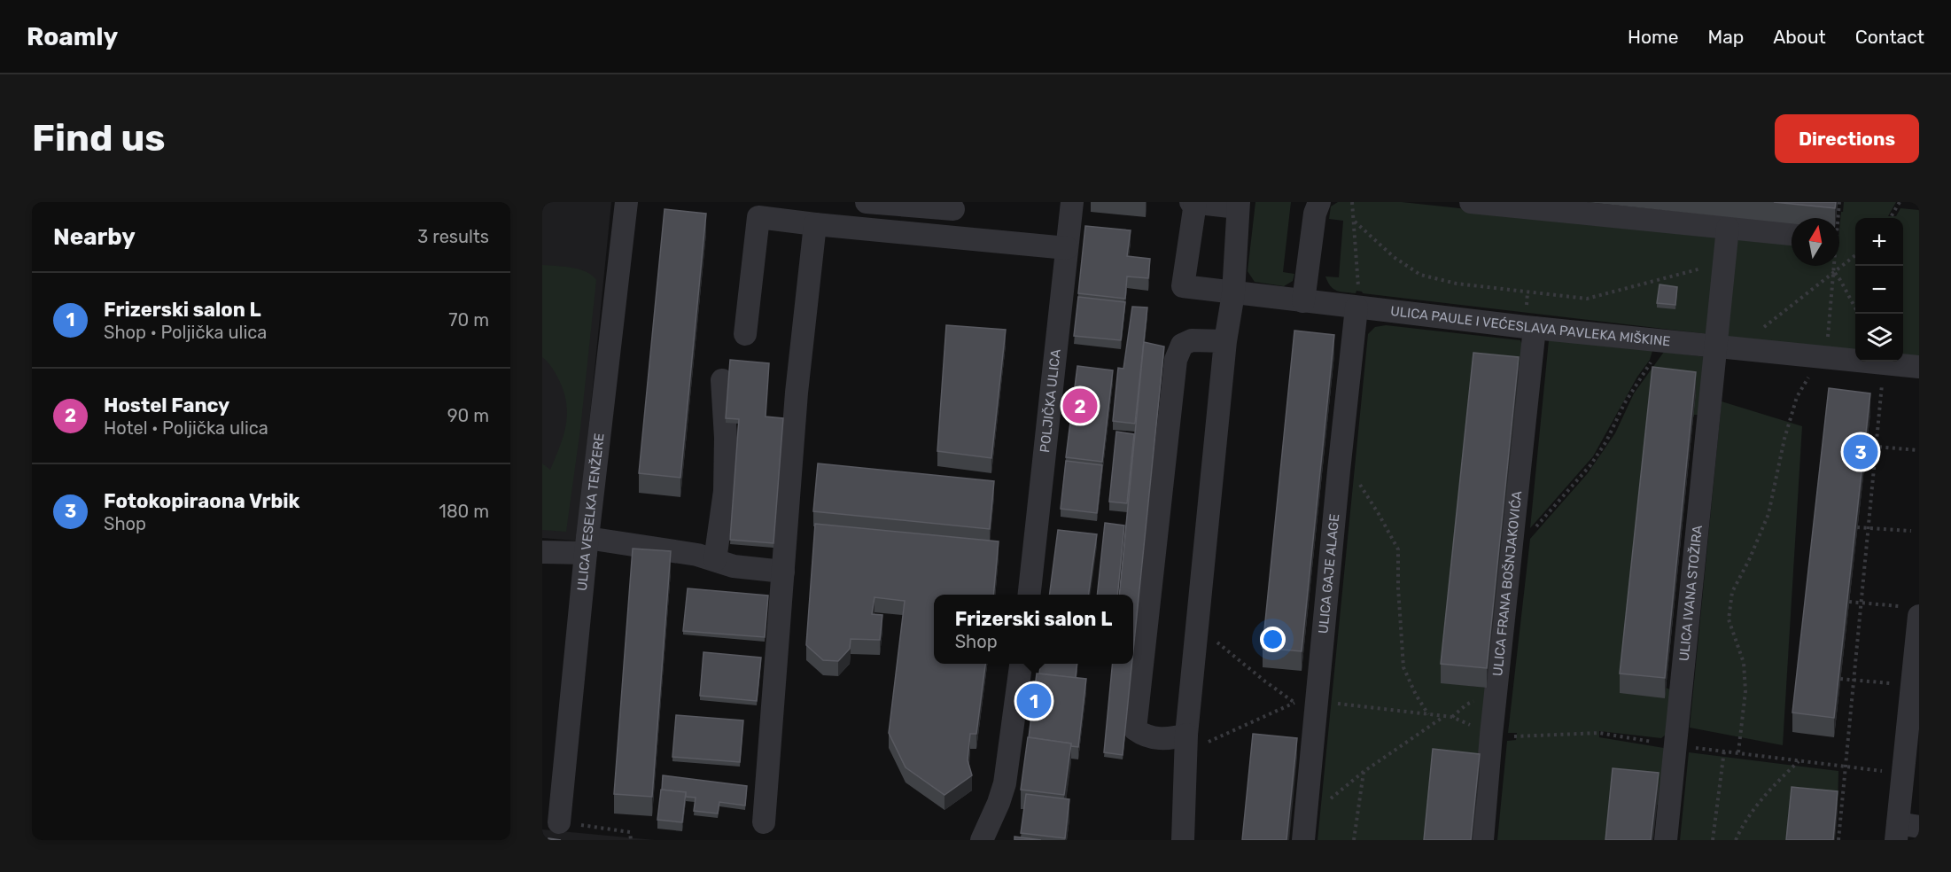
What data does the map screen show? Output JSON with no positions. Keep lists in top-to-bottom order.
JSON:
{
  "streets": {
    "street": [
      "ULICA PAULE I VEĆESLAVA PAVLEKA MIŠKINE",
      "POLJIČKA ULICA",
      "ULICA VESELKA TENŽERE",
      "ULICA GAJE ALAGE",
      "ULICA FRANA BOŠNJAKOVIĆA",
      "ULICA IVANA STOŽIRA"
    ]
  },
  "crossings": [
    ["ULICA PAULE I VEĆESLAVA PAVLEKA MIŠKINE", "ULICA GAJE ALAGE"],
    ["ULICA PAULE I VEĆESLAVA PAVLEKA MIŠKINE", "ULICA FRANA BOŠNJAKOVIĆA"],
    ["ULICA PAULE I VEĆESLAVA PAVLEKA MIŠKINE", "ULICA IVANA STOŽIRA"]
  ],
  "north": "top",
  "page": {
    "header": "Roamly",
    "nav": [
      "Home",
      "Map",
      "About",
      "Contact"
    ],
    "buttons": "Directions",
    "title": "Find us",
    "heading": ["Nearby", "3 results"],
    "map_buttons": ["+", "−"],
    "list": [
      {
        "mark": "1",
        "name": "Frizerski salon L",
        "note": "Shop · Poljička ulica",
        "value": "70 m"
      },
      {
        "mark": "2",
        "name": "Hostel Fancy",
        "note": "Hotel · Poljička ulica",
        "value": "90 m"
      },
      {
        "mark": "3",
        "name": "Fotokopiraona Vrbik",
        "note": "Shop",
        "value": "180 m"
      }
    ],
    "pins": ["2", "3", "1"],
    "popup": ["Frizerski salon L", "Shop"]
  }
}
